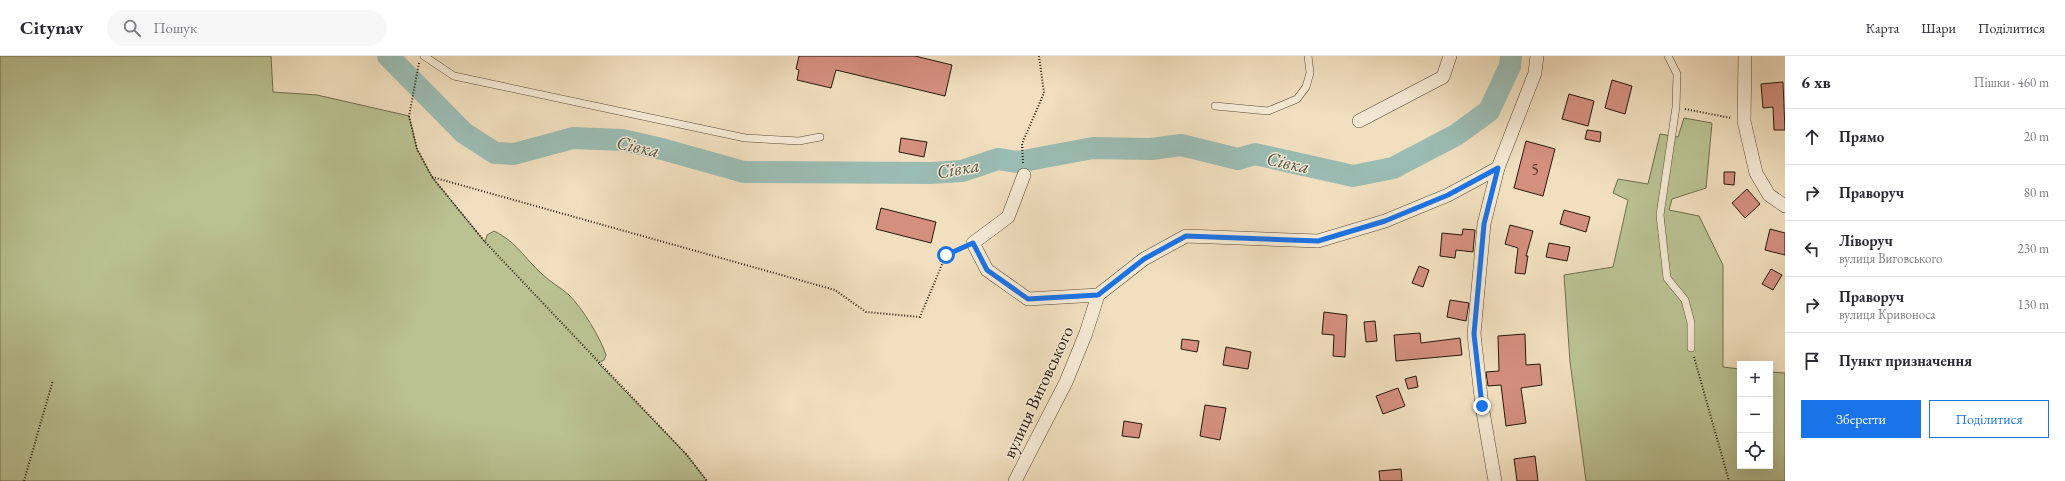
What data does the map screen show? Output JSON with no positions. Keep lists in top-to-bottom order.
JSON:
{
  "streets": {
    "street": ["вулиця Виговського"]
  },
  "water": ["Сівка"],
  "house_numbers": ["5"],
  "page": {
    "header": "Citynav",
    "search": "Пошук",
    "nav": ["Карта", "Шари", "Поділитися"],
    "heading": ["6 хв", "Пішки · 460 m"],
    "list": [
      ["Прямо", "20 m"],
      ["Праворуч", "80 m"],
      ["Ліворуч", "вулиця Виговського", "230 m"],
      ["Праворуч", "вулиця Кривоноса", "130 m"],
      "Пункт призначення"
    ],
    "map_buttons": ["+", "−"],
    "buttons": ["Зберегти", "Поділитися"]
  }
}
